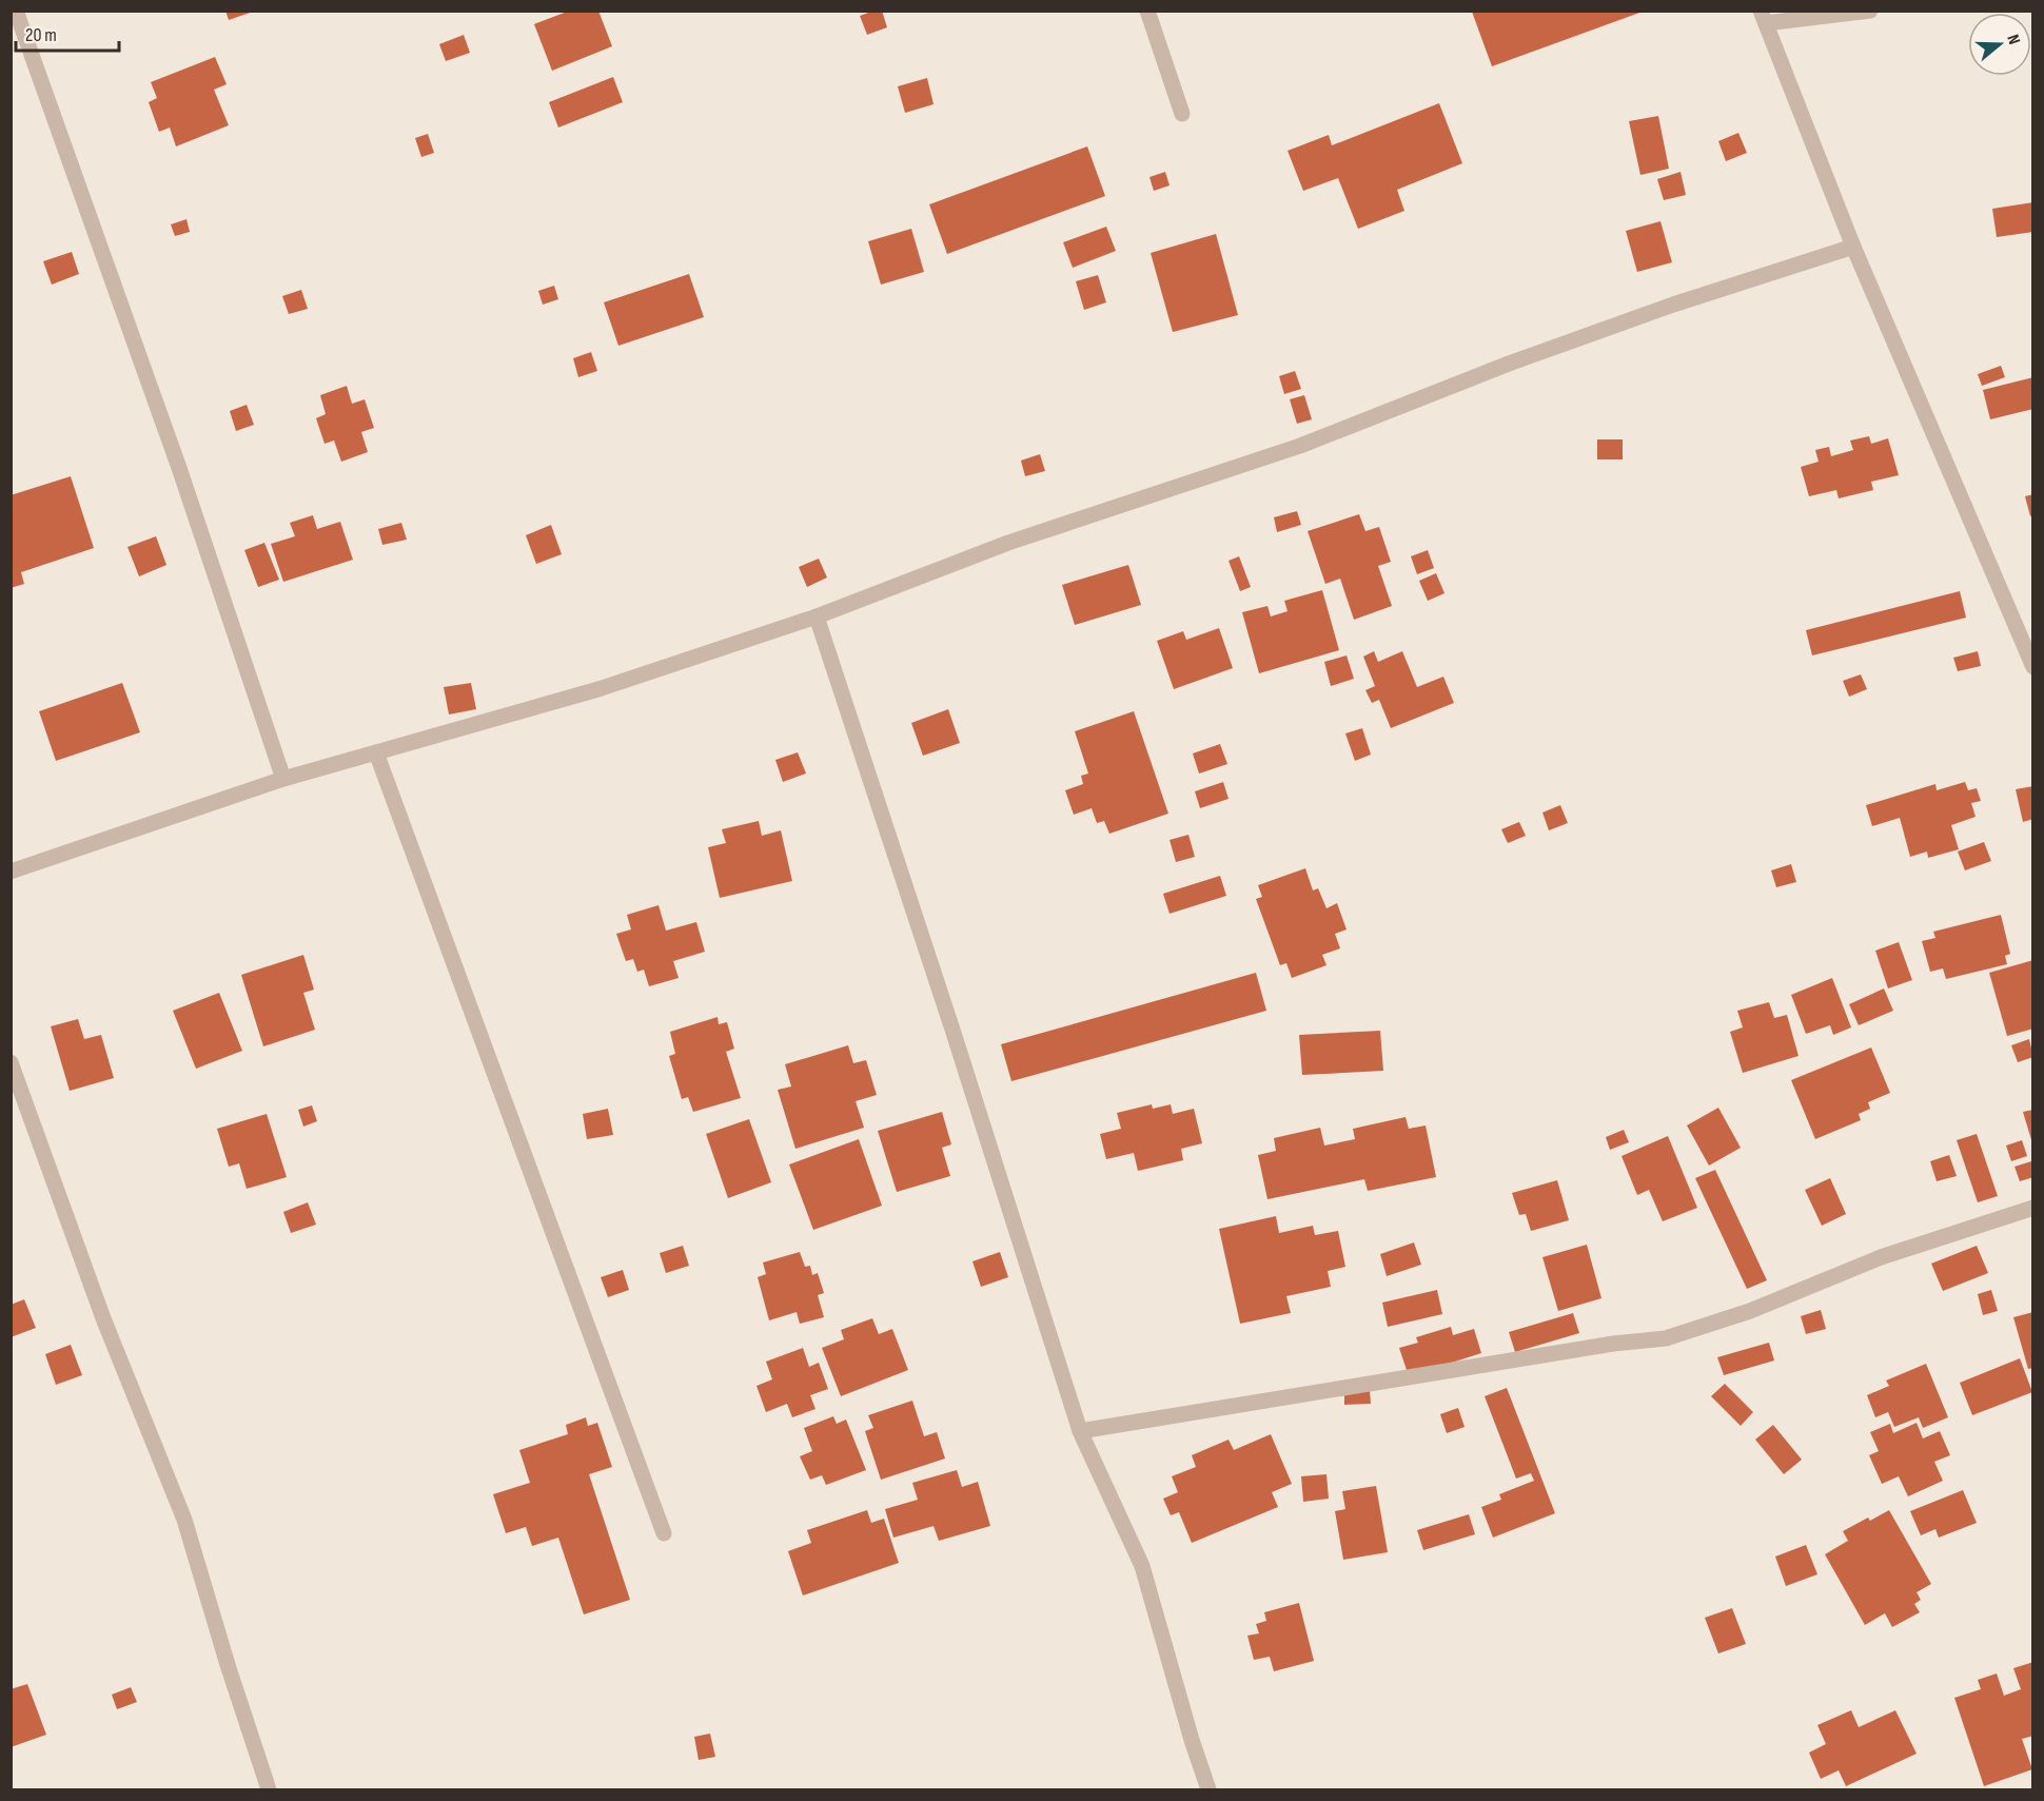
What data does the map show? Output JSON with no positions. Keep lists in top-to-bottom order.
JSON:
{
  "scale_bar": "20 m",
  "north": "right"
}
